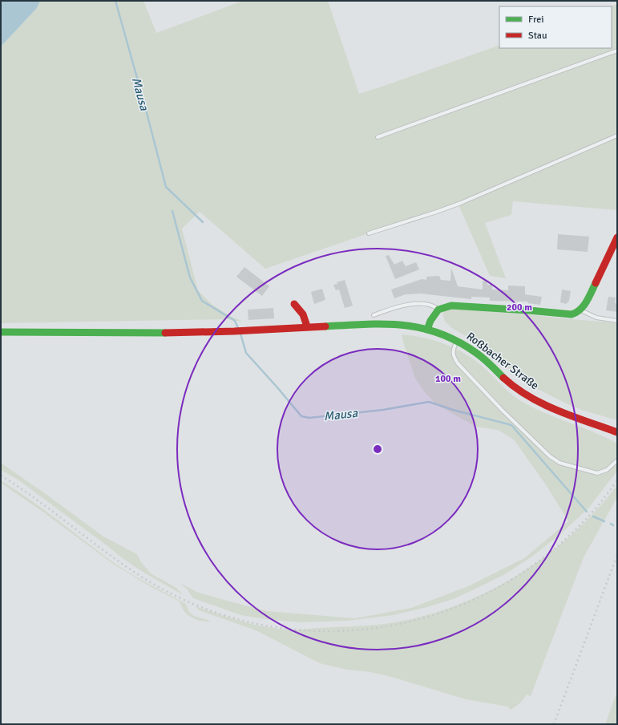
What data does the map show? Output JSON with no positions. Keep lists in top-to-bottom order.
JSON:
{
  "streets": {
    "main road": ["Roßbacher Straße"]
  },
  "water": ["Mausa"],
  "legend": ["Frei", "Stau"],
  "rings": ["200 m", "100 m"]
}
